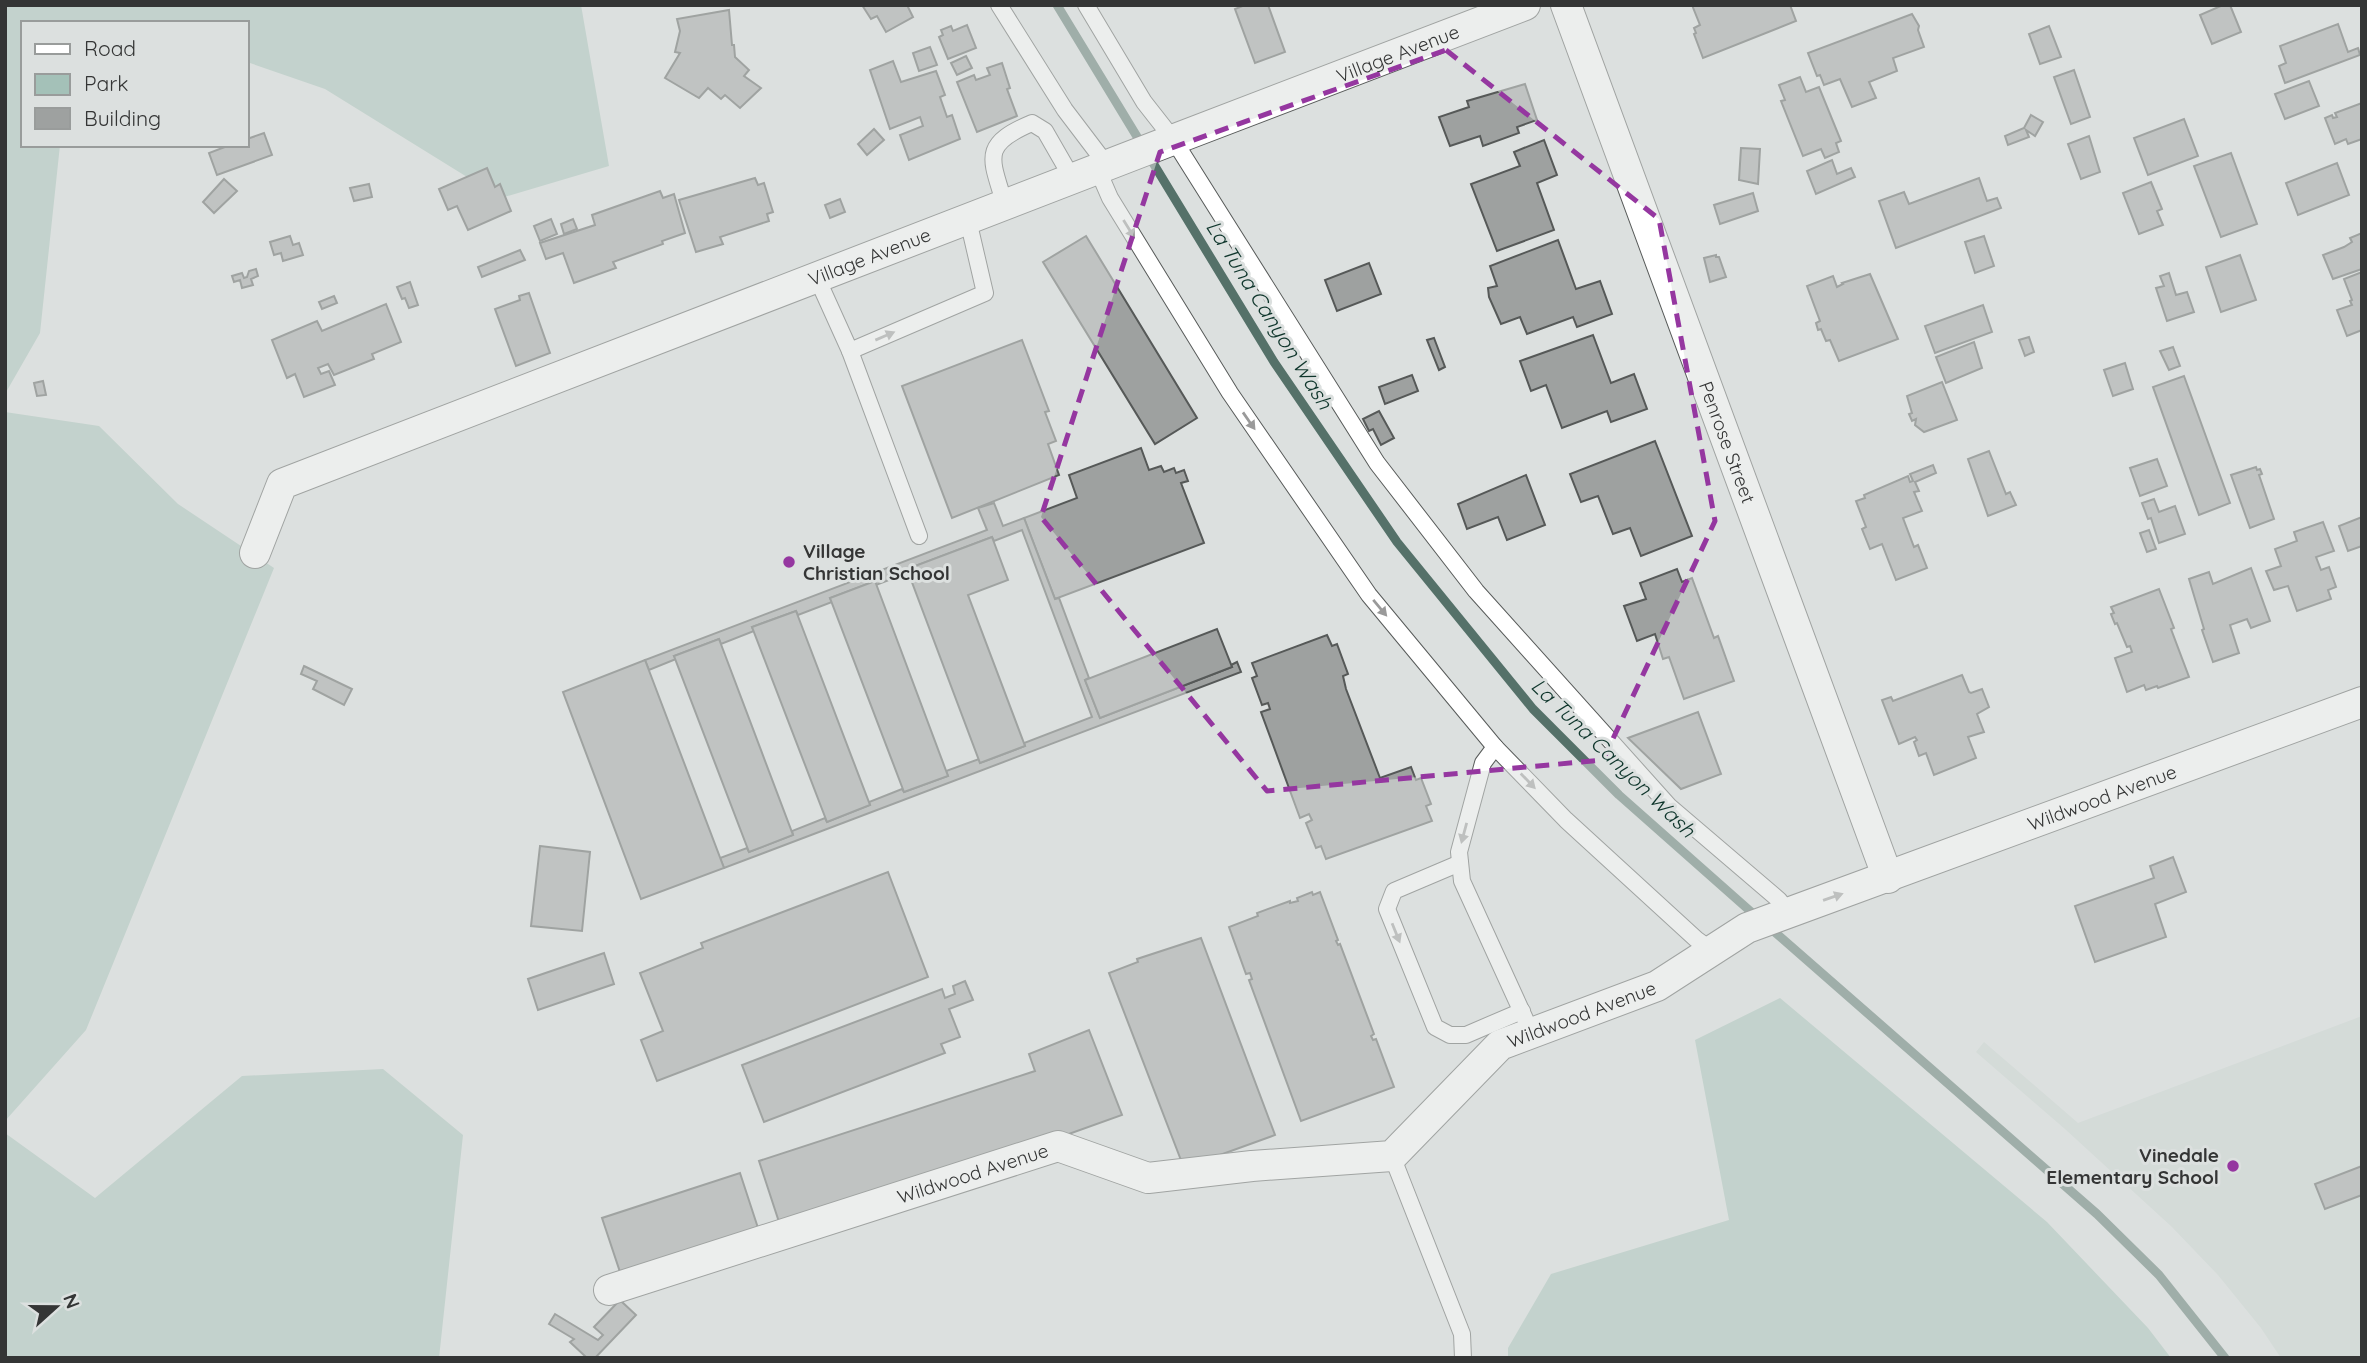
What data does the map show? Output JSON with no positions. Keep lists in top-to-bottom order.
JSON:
{
  "streets": {
    "street": ["Village Avenue", "Penrose Street", "Wildwood Avenue"]
  },
  "crossings": [
    ["Penrose Street", "Wildwood Avenue"]
  ],
  "water": ["La Tuna Canyon Wash"],
  "places": ["Village Christian School", "Vinedale Elementary School"],
  "legend": ["Road", "Park", "Building"],
  "north": "right"
}
